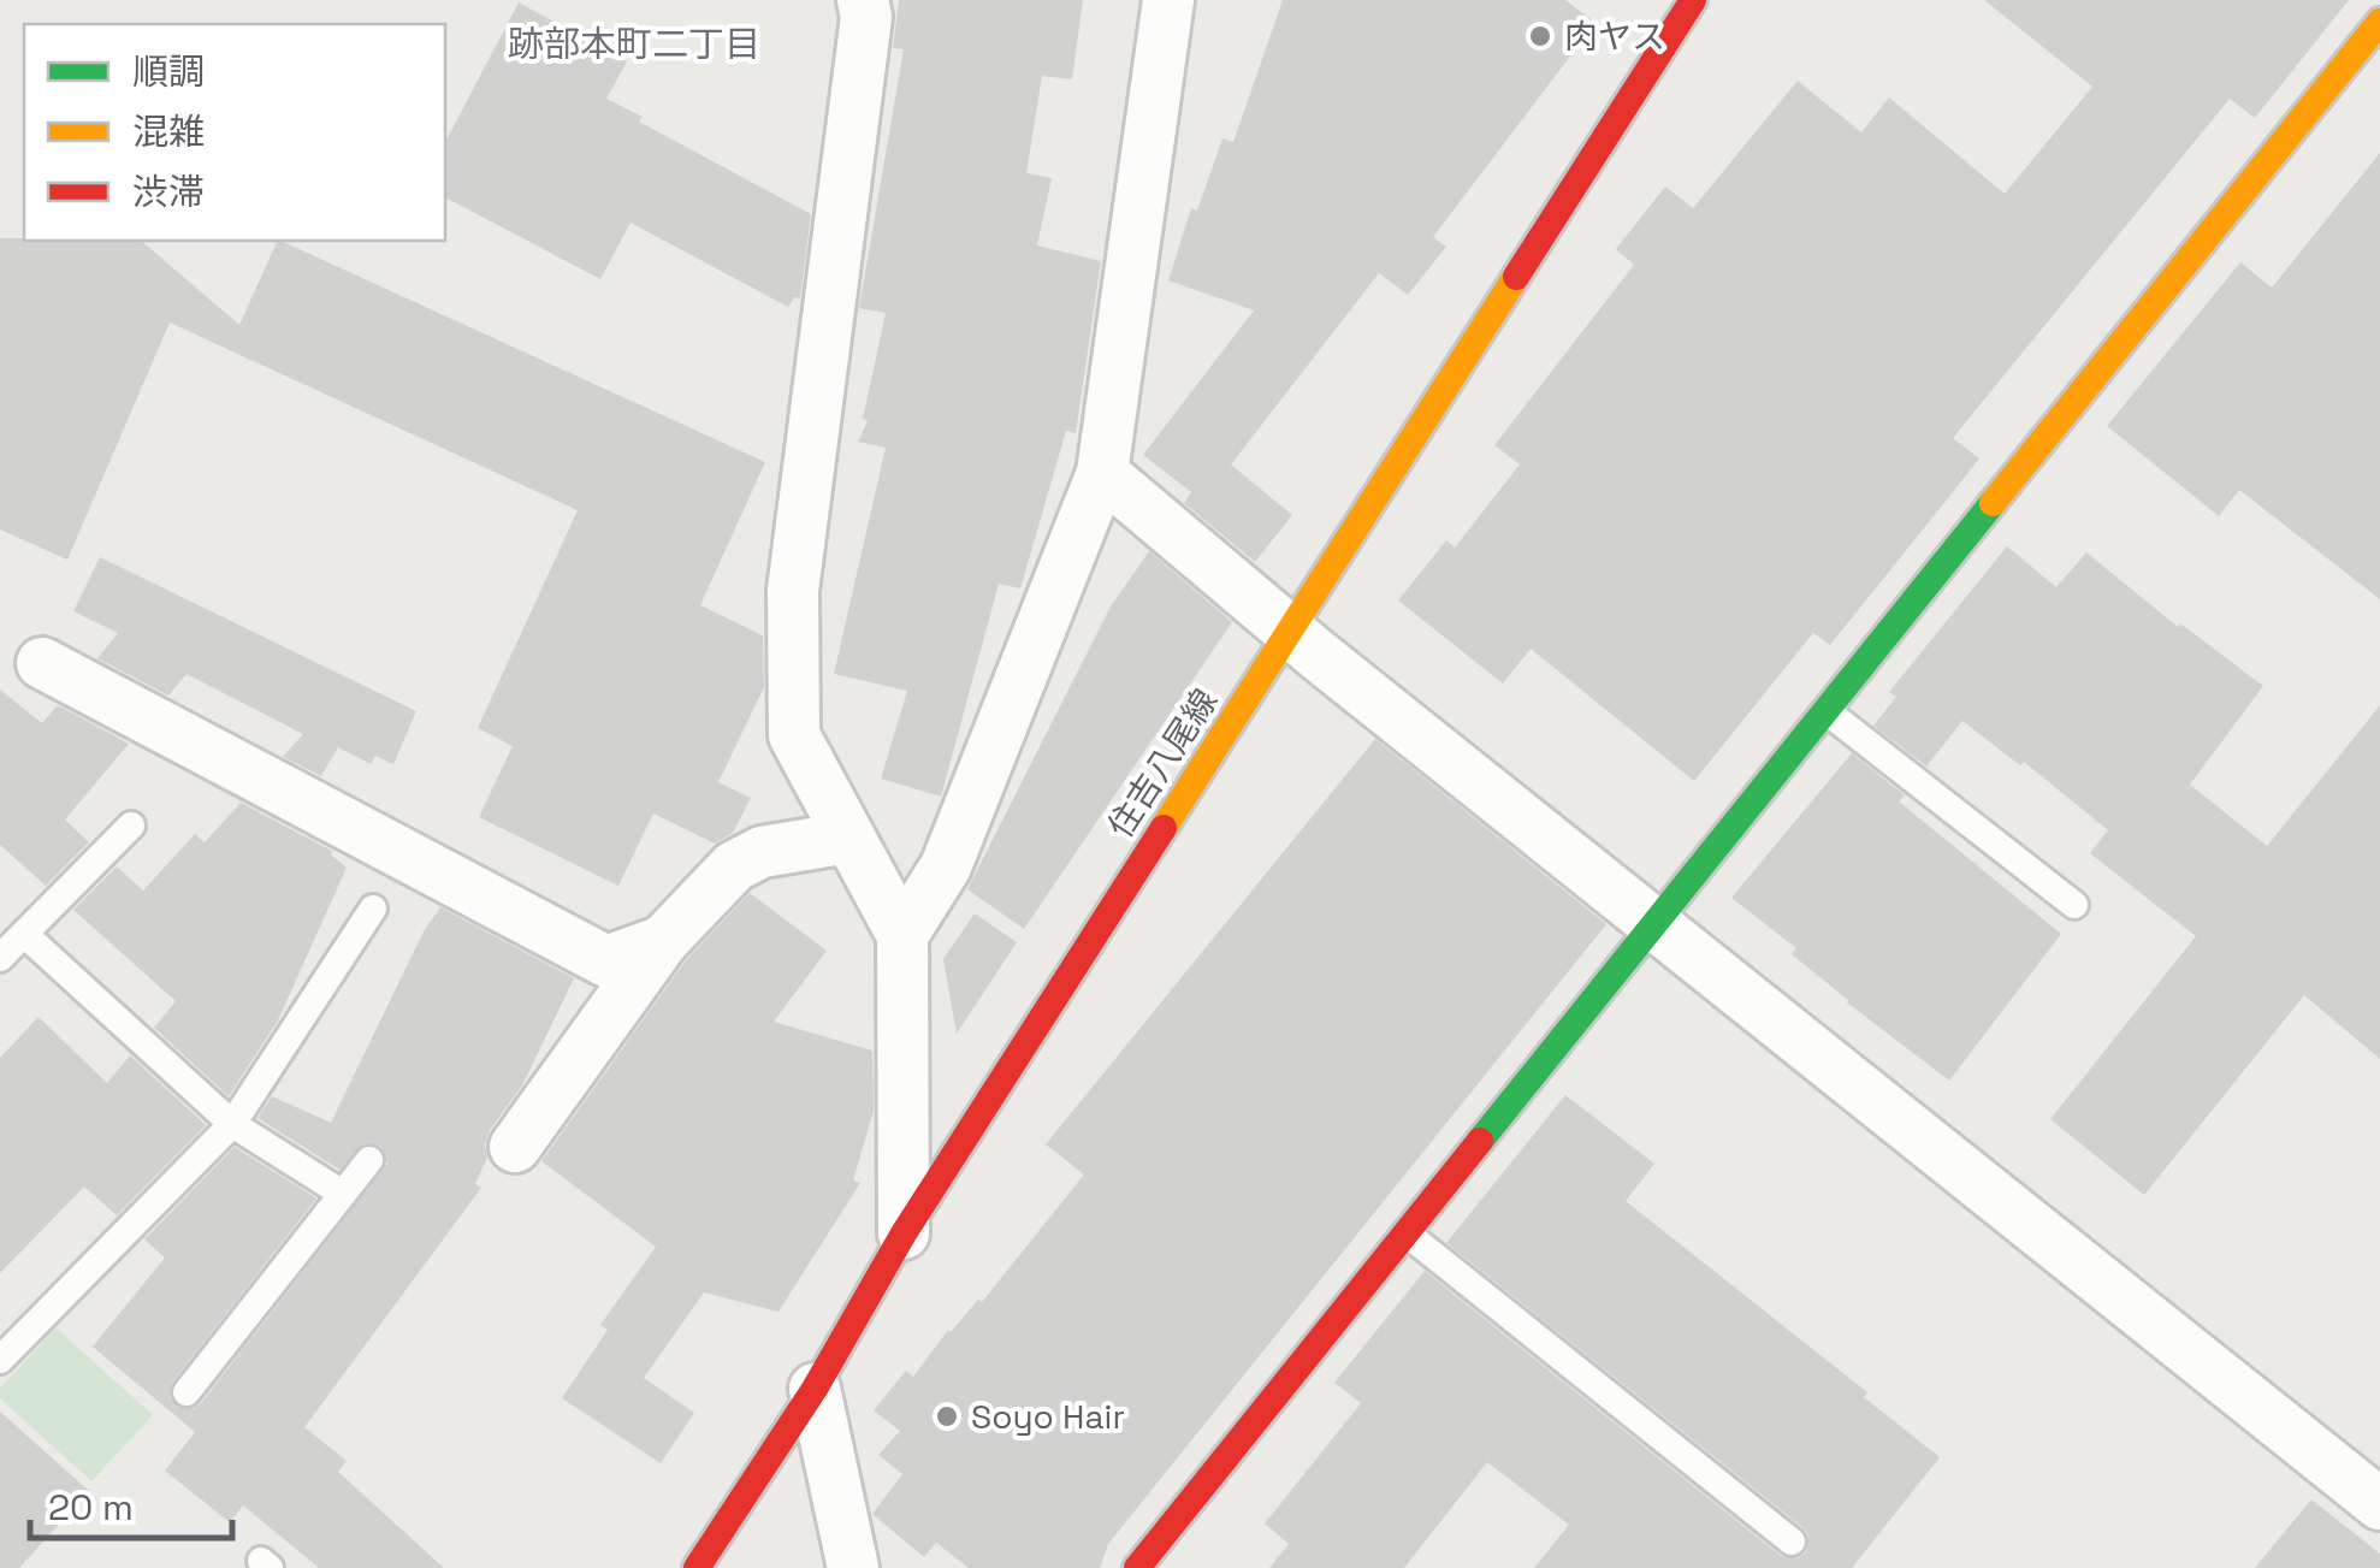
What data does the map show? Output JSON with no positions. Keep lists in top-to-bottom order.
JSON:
{
  "streets": {
    "street": ["住吉八尾線"]
  },
  "districts": ["跡部本町二丁目"],
  "places": ["肉ヤス", "Soyo Hair"],
  "legend": ["順調", "混雑", "渋滞"],
  "scale_bar": "20 m"
}
